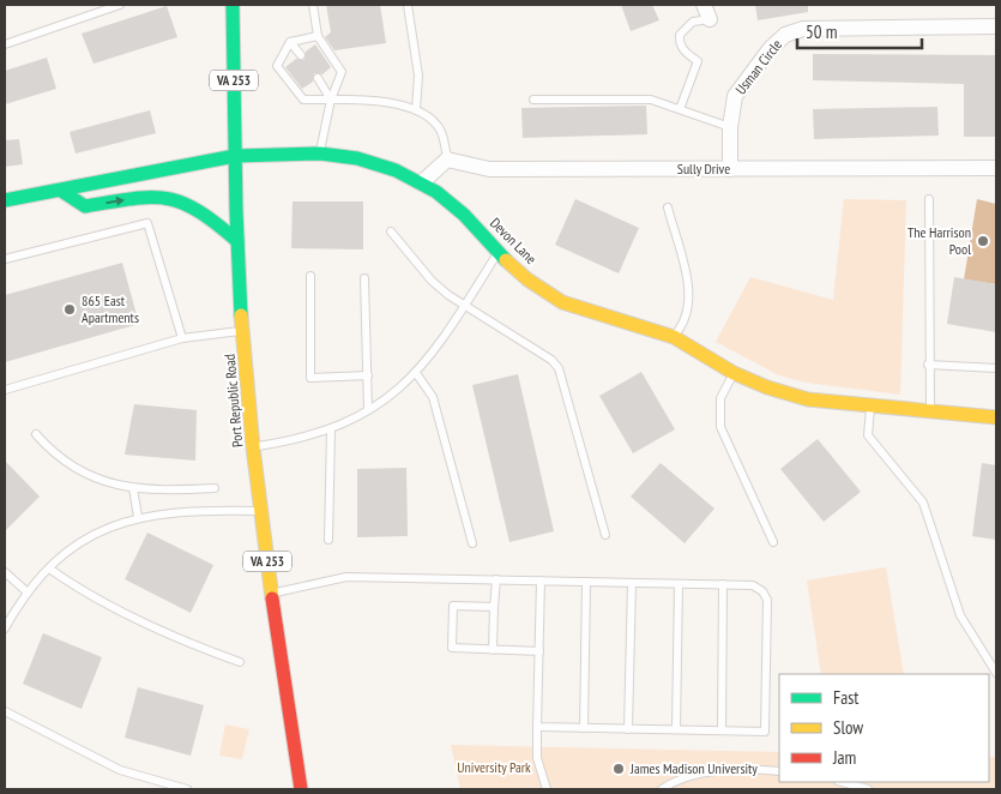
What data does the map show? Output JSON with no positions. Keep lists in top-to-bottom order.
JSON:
{
  "streets": {
    "street": [
      "Usman Circle",
      "VA 253",
      "Sully Drive",
      "Devon Lane",
      "Port Republic Road"
    ]
  },
  "crossings": [
    ["Usman Circle", "Sully Drive"],
    ["Devon Lane", "Port Republic Road"]
  ],
  "parks": ["University Park"],
  "places": ["The Harrison Pool", "865 East Apartments", "James Madison University"],
  "legend": ["Fast", "Slow", "Jam"],
  "scale_bar": "50 m"
}
